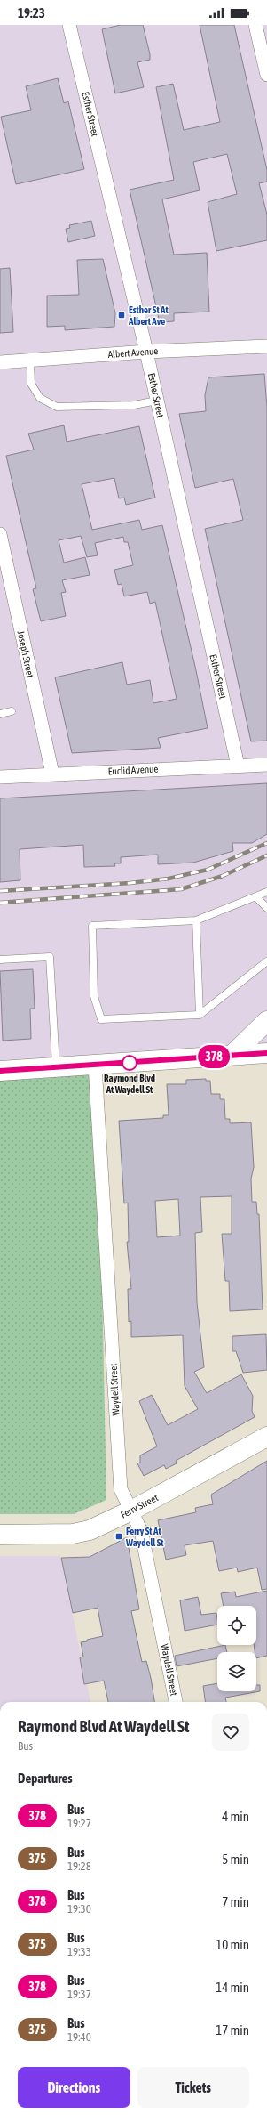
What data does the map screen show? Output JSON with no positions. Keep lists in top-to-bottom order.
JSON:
{
  "streets": {
    "main road": ["Ferry Street"],
    "street": [
      "Esther Street",
      "Albert Avenue",
      "Joseph Street",
      "Euclid Avenue",
      "Waydell Street"
    ]
  },
  "crossings": [
    ["Esther Street", "Albert Avenue"],
    ["Esther Street", "Euclid Avenue"],
    ["Joseph Street", "Euclid Avenue"],
    ["Waydell Street", "Ferry Street"]
  ],
  "places": {
    "transit": ["Esther St At Albert Ave", "Ferry St At Waydell St"],
    "other": ["Raymond Blvd At Waydell St"]
  },
  "lines": ["bus line 378"],
  "page": {
    "status": "19:23",
    "on_map": "378",
    "heading": [
      ["Raymond Blvd At Waydell St", "Bus"],
      "Departures"
    ],
    "list": [
      {
        "mark": "378",
        "name": "Bus",
        "note": "19:27",
        "value": "4 min"
      },
      {
        "mark": "375",
        "name": "Bus",
        "note": "19:28",
        "value": "5 min"
      },
      {
        "mark": "378",
        "name": "Bus",
        "note": "19:30",
        "value": "7 min"
      },
      {
        "mark": "375",
        "name": "Bus",
        "note": "19:33",
        "value": "10 min"
      },
      {
        "mark": "378",
        "name": "Bus",
        "note": "19:37",
        "value": "14 min"
      },
      {
        "mark": "375",
        "name": "Bus",
        "note": "19:40",
        "value": "17 min"
      }
    ],
    "buttons": ["Directions", "Tickets"]
  }
}
